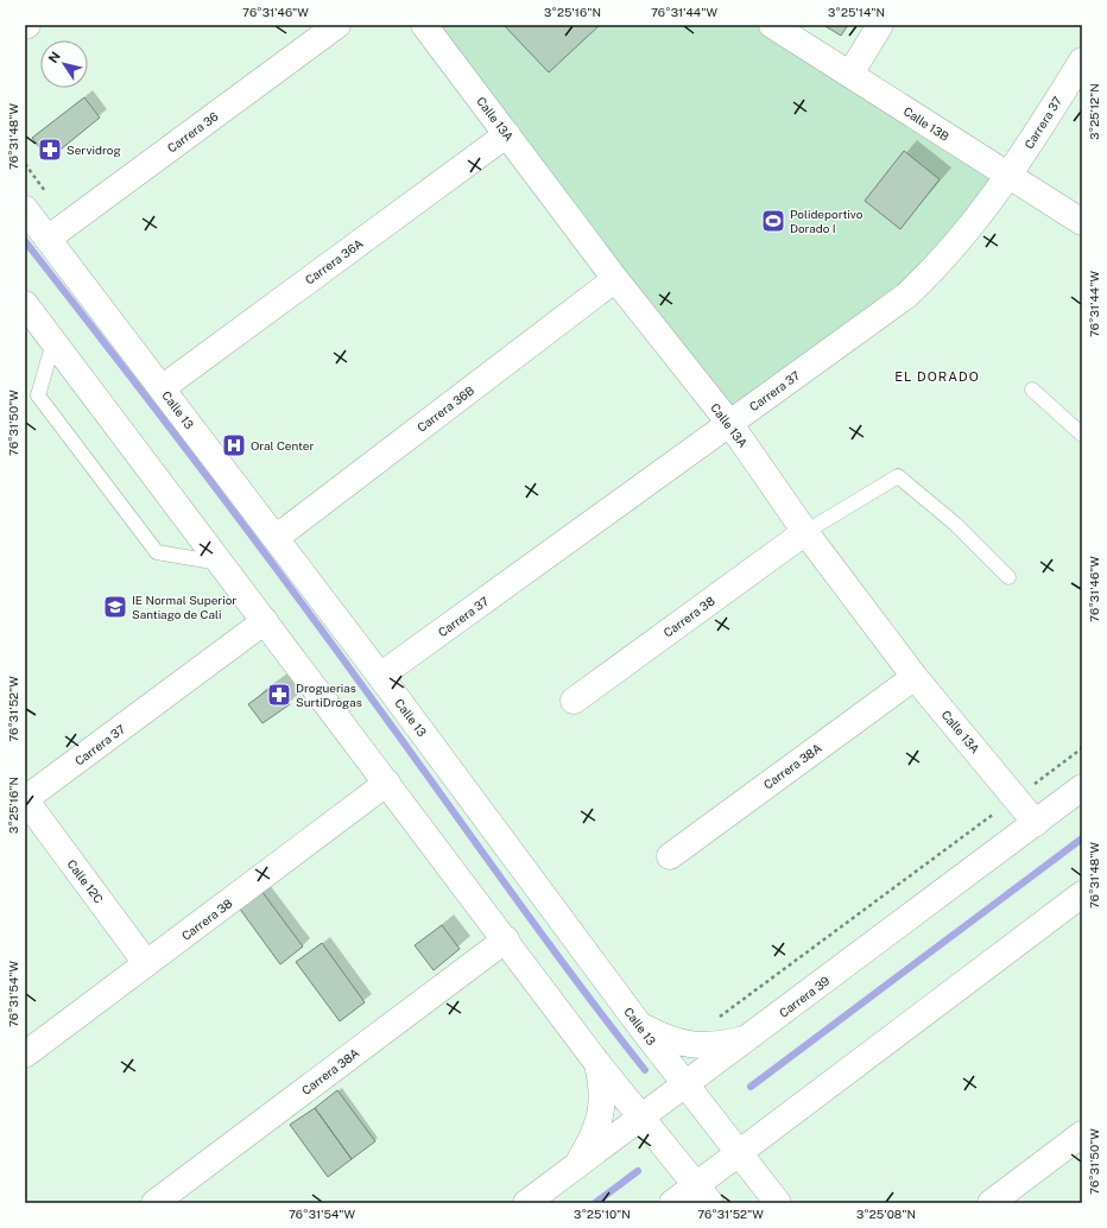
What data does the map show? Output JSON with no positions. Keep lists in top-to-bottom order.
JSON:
{
  "streets": {
    "street": [
      "Calle 13A",
      "Carrera 37",
      "Calle 13B",
      "Carrera 36",
      "Carrera 36A",
      "Carrera 36B",
      "Calle 13",
      "Carrera 38",
      "Carrera 38A",
      "Calle 12C",
      "Carrera 39"
    ]
  },
  "crossings": [
    ["Calle 13A", "Carrera 37"],
    ["Calle 13A", "Carrera 36A"],
    ["Calle 13A", "Carrera 36B"],
    ["Calle 13A", "Carrera 38"],
    ["Calle 13A", "Carrera 38A"],
    ["Calle 13A", "Carrera 39"],
    ["Carrera 37", "Calle 13B"],
    ["Carrera 37", "Calle 13"],
    ["Carrera 37", "Calle 12C"],
    ["Carrera 36", "Calle 13"],
    ["Carrera 36A", "Calle 13"],
    ["Carrera 36B", "Calle 13"],
    ["Calle 13", "Carrera 39"],
    ["Carrera 38", "Calle 12C"]
  ],
  "districts": ["EL DORADO"],
  "places": {
    "pharmacy": ["Servidrog", "Droguerias SurtiDrogas"],
    "sports": ["Polideportivo Dorado I"],
    "hospital": ["Oral Center"],
    "school or university": ["IE Normal Superior Santiago de Cali"]
  },
  "north": "top left",
  "coordinates": [
    "76°31'46\"W",
    "3°25'16\"N",
    "76°31'44\"W",
    "3°25'14\"N",
    "3°25'12\"N",
    "76°31'48\"W",
    "76°31'50\"W",
    "76°31'52\"W",
    "76°31'54\"W",
    "3°25'10\"N",
    "3°25'08\"N"
  ]
}
